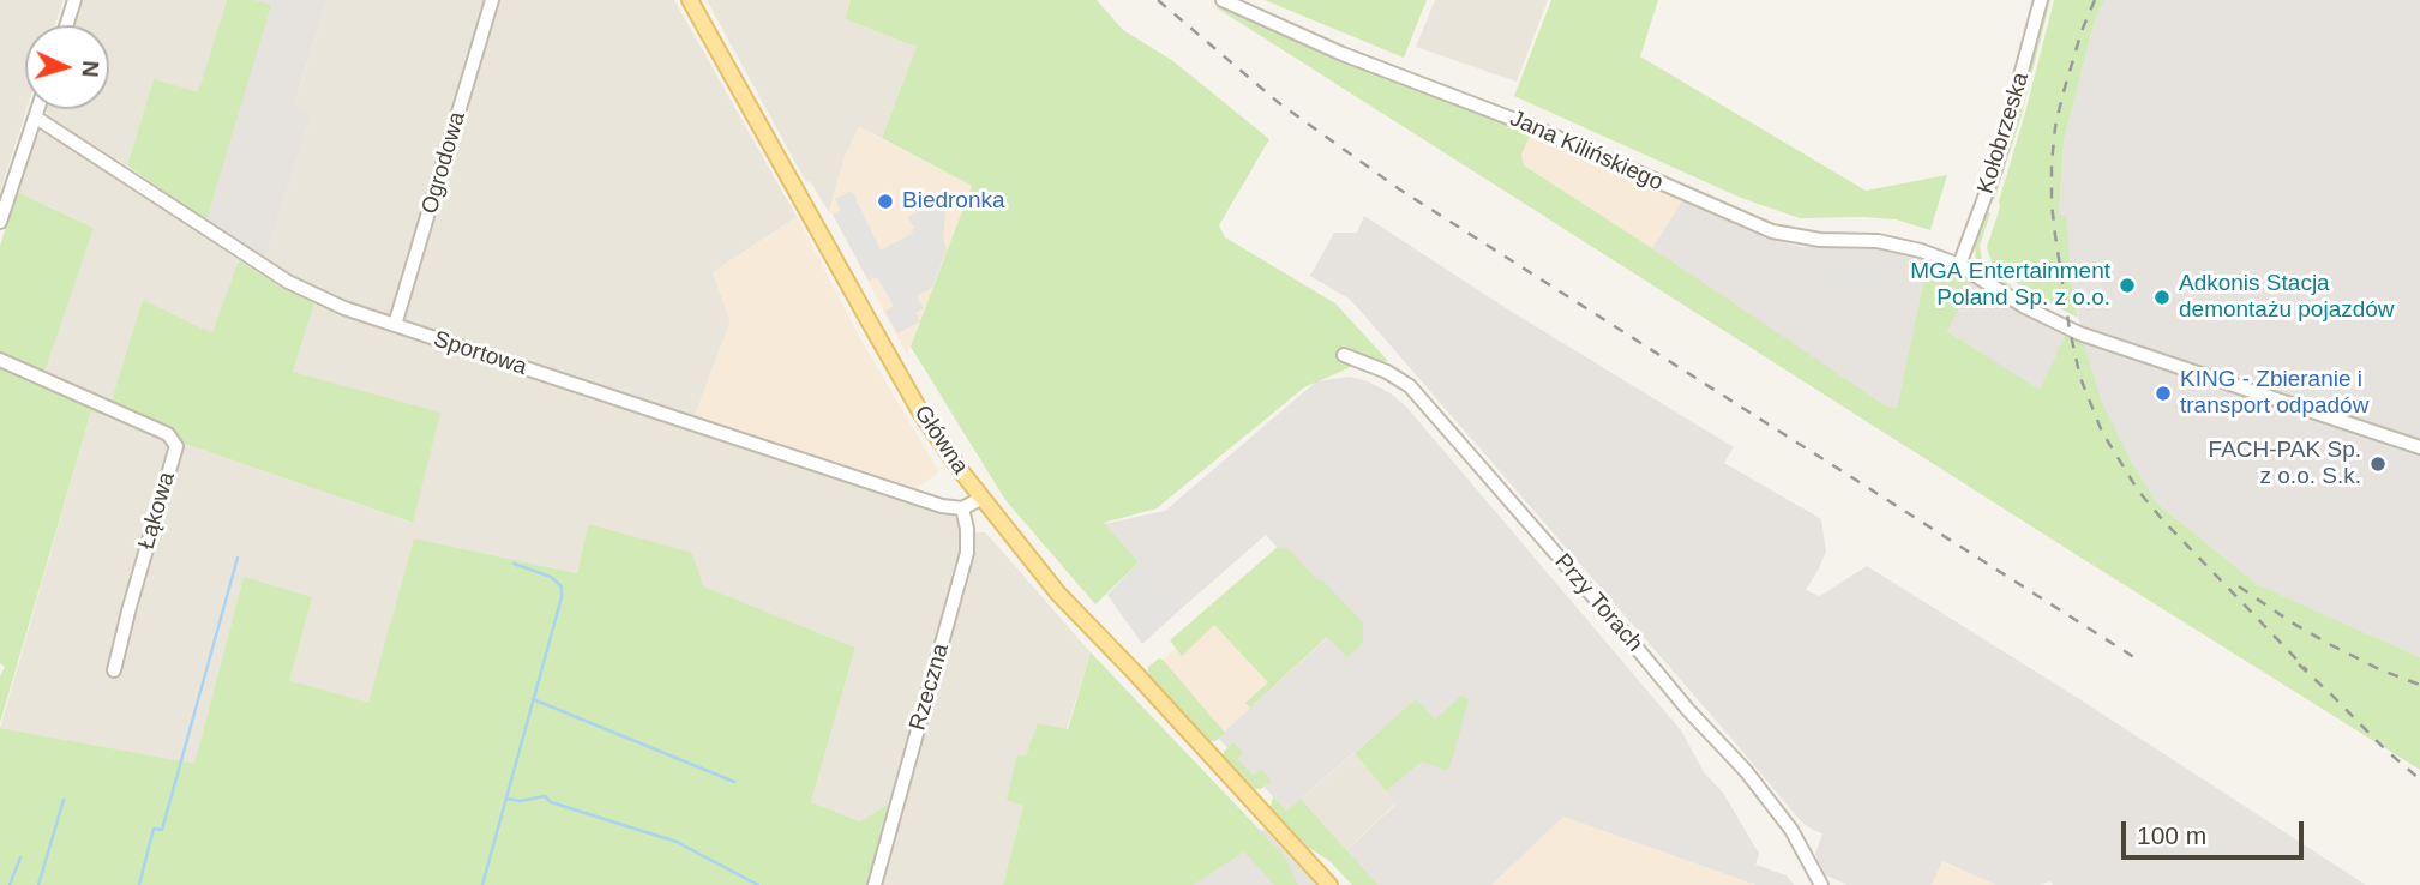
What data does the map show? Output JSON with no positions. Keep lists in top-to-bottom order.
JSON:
{
  "streets": {
    "main road": ["Główna"],
    "street": [
      "Kołobrzeska",
      "Jana Kilińskiego",
      "Ogrodowa",
      "Sportowa",
      "Łąkowa",
      "Przy Torach",
      "Rzeczna"
    ]
  },
  "crossings": [
    ["Kołobrzeska", "Jana Kilińskiego"],
    ["Ogrodowa", "Sportowa"],
    ["Sportowa", "Rzeczna"]
  ],
  "places": [
    "Biedronka",
    "MGA Entertainment Poland Sp. z o.o.",
    "Adkonis Stacja demontażu pojazdów",
    "KING - Zbieranie i transport odpadów",
    "FACH-PAK Sp. z o.o. S.k."
  ],
  "scale_bar": "100 m",
  "north": "right"
}
